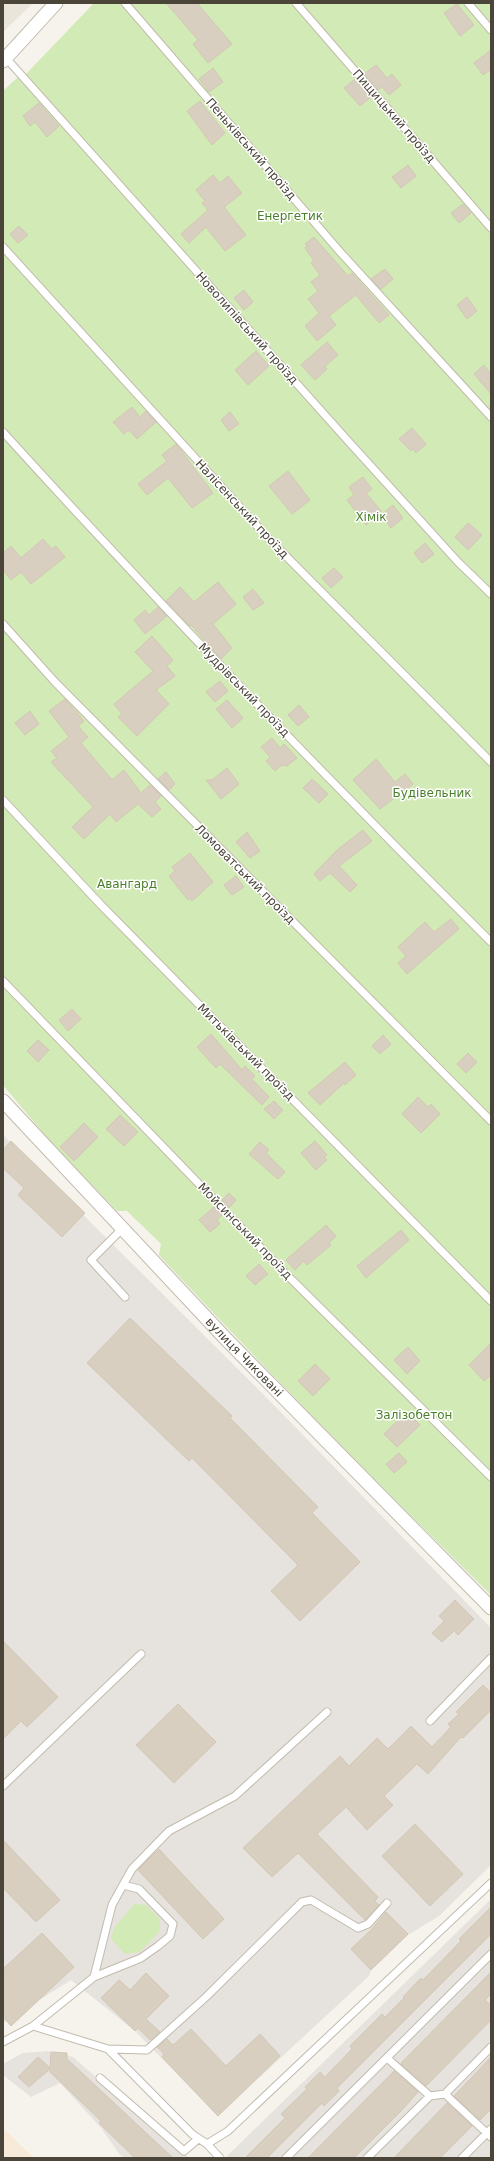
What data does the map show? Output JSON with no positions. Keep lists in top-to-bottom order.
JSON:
{
  "streets": {
    "street": ["вулиця Чиковані"],
    "lane": [
      "Пищицький проїзд",
      "Пеньківський проїзд",
      "Новолипівський проїзд",
      "Налісенський проїзд",
      "Мудрівський проїзд",
      "Ломоватський проїзд",
      "Митьківський проїзд",
      "Мойсинський проїзд"
    ]
  },
  "parks": [
    "Енергетик",
    "Хімік",
    "Будівельник",
    "Авангард",
    "Залізобетон"
  ]
}
